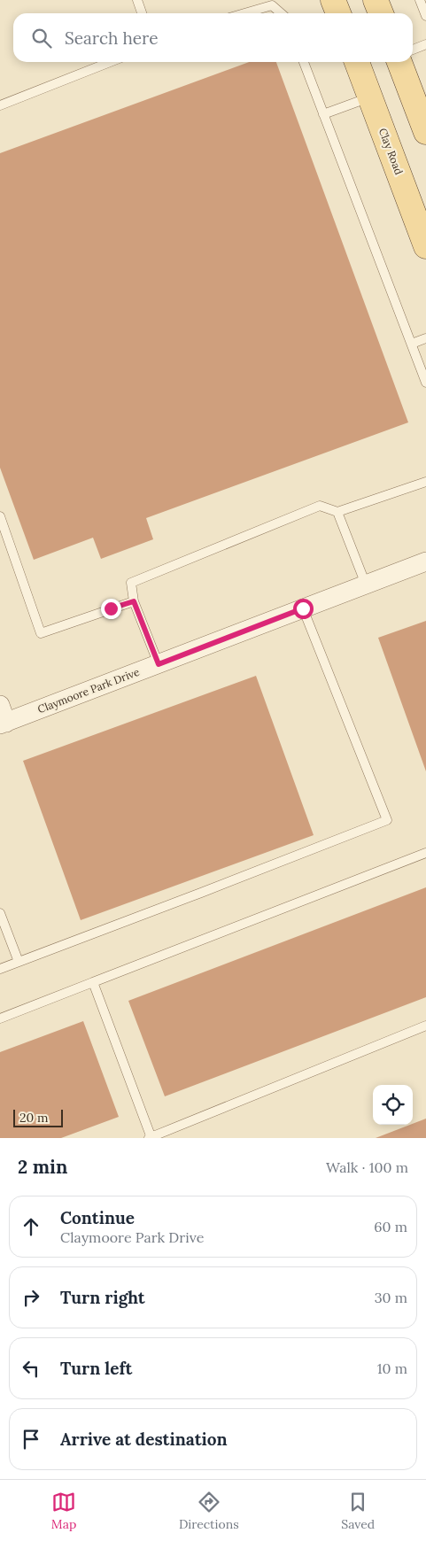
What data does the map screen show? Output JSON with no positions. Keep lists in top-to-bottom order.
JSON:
{
  "streets": {
    "main road": ["Clay Road"],
    "street": ["Claymoore Park Drive"]
  },
  "scale_bar": "20 m",
  "page": {
    "search": "Search here",
    "scale": "20 m",
    "heading": ["2 min", "Walk · 100 m"],
    "list": [
      ["Continue", "Claymoore Park Drive", "60 m"],
      ["Turn right", "30 m"],
      ["Turn left", "10 m"],
      "Arrive at destination"
    ],
    "nav": ["Map", "Directions", "Saved"]
  }
}
